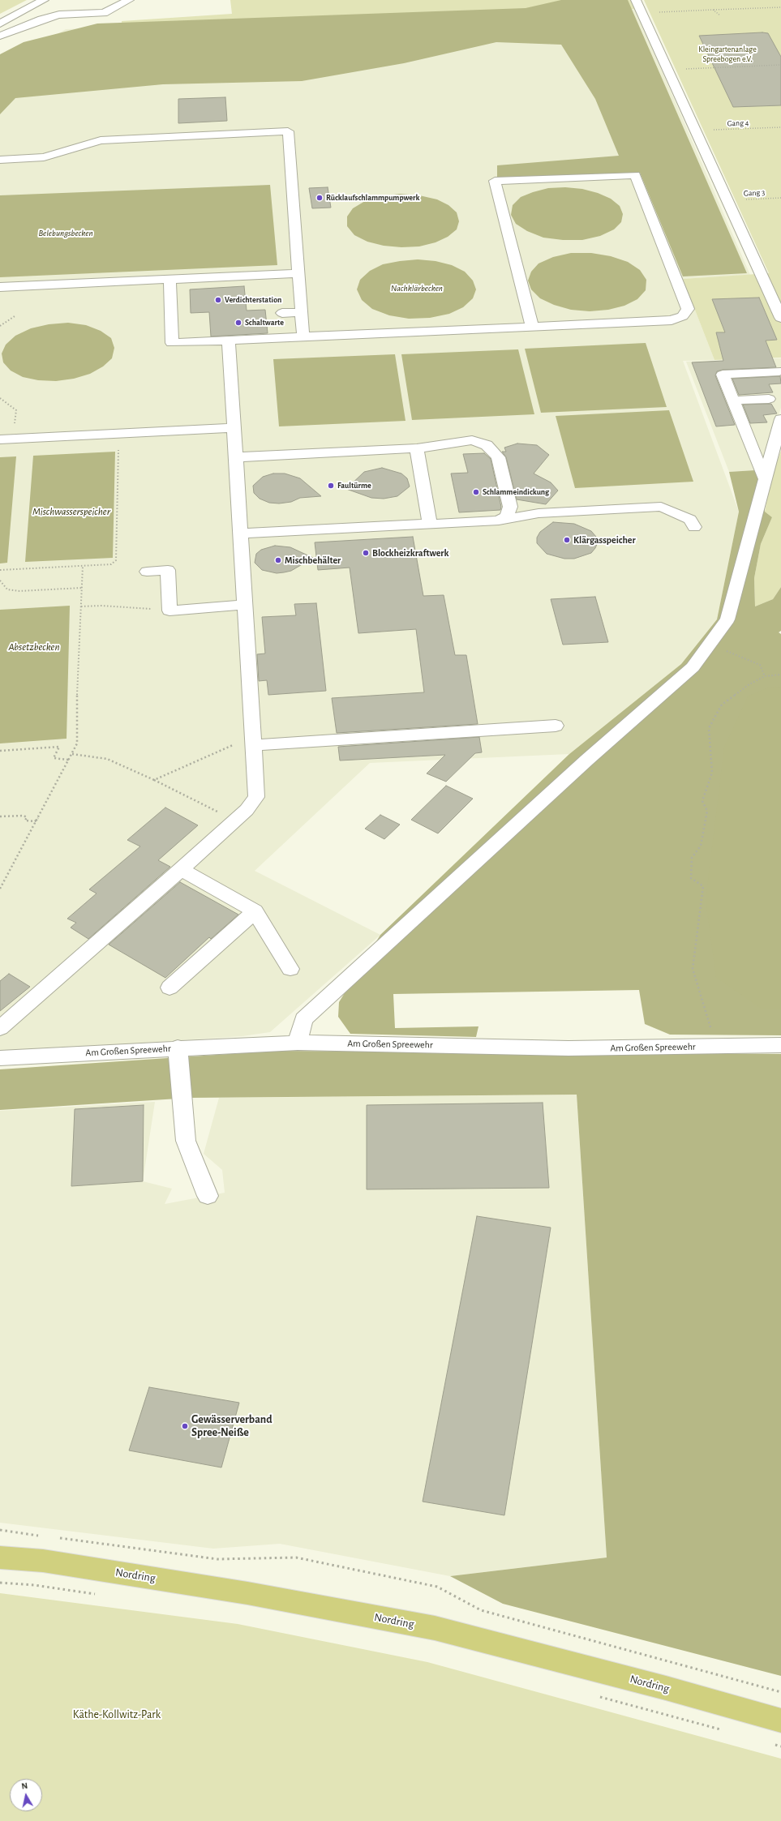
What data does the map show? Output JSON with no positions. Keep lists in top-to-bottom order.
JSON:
{
  "streets": {
    "main road": ["Nordring"],
    "street": ["Am Großen Spreewehr"],
    "path": ["Gang 4", "Gang 3"]
  },
  "water": [
    "Belebungsbecken",
    "Nachklärbecken",
    "Mischwasserspeicher",
    "Absetzbecken"
  ],
  "parks": ["Kleingartenanlage Spreebogen e.V.", "Käthe-Kollwitz-Park"],
  "places": [
    "Rücklaufschlammpumpwerk",
    "Verdichterstation",
    "Schaltwarte",
    "Faultürme",
    "Schlammeindickung",
    "Klärgasspeicher",
    "Blockheizkraftwerk",
    "Mischbehälter",
    "Gewässerverband Spree-Neiße"
  ],
  "north": "top"
}
